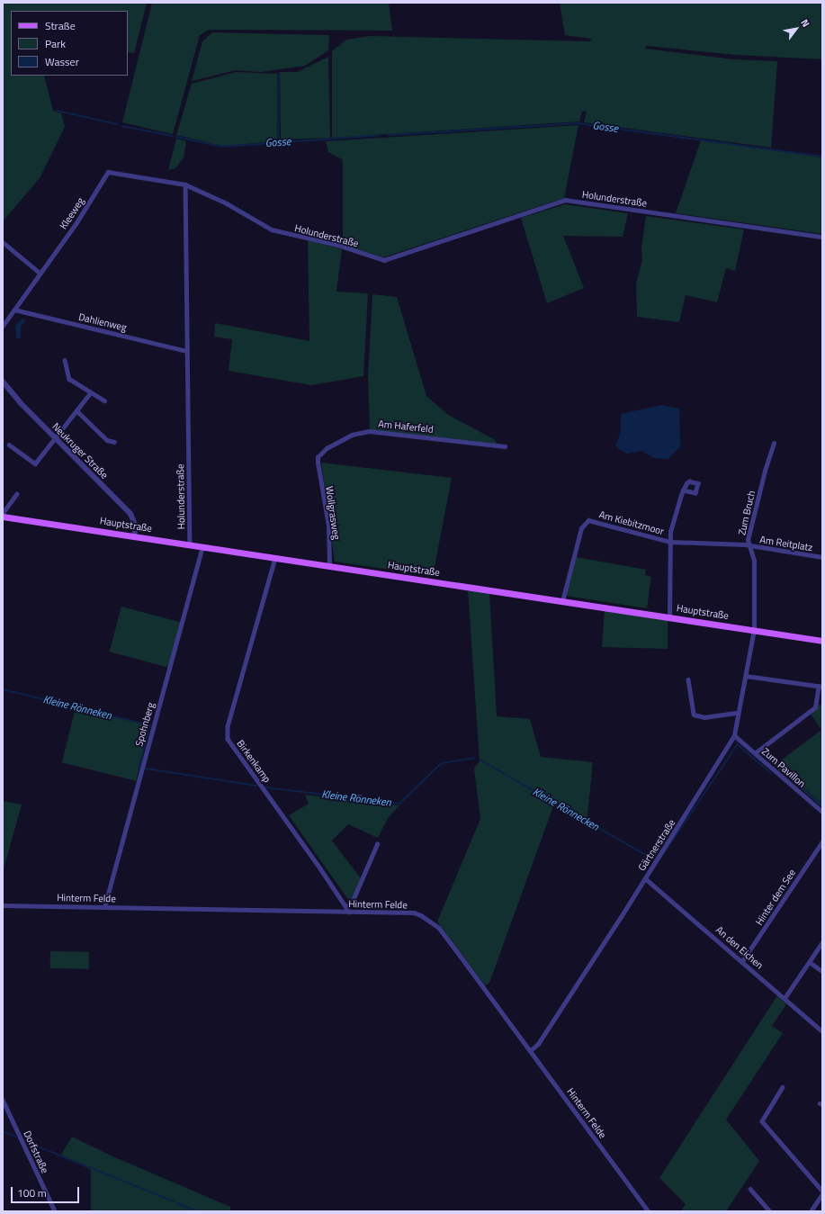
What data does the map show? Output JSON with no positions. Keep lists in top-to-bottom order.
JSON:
{
  "streets": {
    "main road": ["Hauptstraße"],
    "street": [
      "Holunderstraße",
      "Kleeweg",
      "Dahlienweg",
      "Am Haferfeld",
      "Neukruger Straße",
      "Wollgrasweg",
      "Zum Bruch",
      "Am Kiebitzmoor",
      "Am Reitplatz",
      "Spohnberg",
      "Birkenkamp",
      "Zum Pavillon",
      "Gärtnerstraße",
      "Hinter dem See",
      "Hinterm Felde",
      "An den Eichen",
      "Dorfstraße"
    ]
  },
  "crossings": [
    ["Holunderstraße", "Kleeweg"],
    ["Holunderstraße", "Dahlienweg"],
    ["Holunderstraße", "Hauptstraße"],
    ["Kleeweg", "Dahlienweg"],
    ["Am Haferfeld", "Wollgrasweg"],
    ["Neukruger Straße", "Hauptstraße"],
    ["Wollgrasweg", "Hauptstraße"],
    ["Zum Bruch", "Am Kiebitzmoor"],
    ["Zum Bruch", "Hauptstraße"],
    ["Zum Bruch", "Am Reitplatz"],
    ["Zum Bruch", "Gärtnerstraße"],
    ["Am Kiebitzmoor", "Hauptstraße"],
    ["Am Kiebitzmoor", "Am Reitplatz"],
    ["Hauptstraße", "Spohnberg"],
    ["Hauptstraße", "Birkenkamp"],
    ["Hauptstraße", "Gärtnerstraße"],
    ["Spohnberg", "Hinterm Felde"],
    ["Birkenkamp", "Hinterm Felde"],
    ["Zum Pavillon", "Gärtnerstraße"],
    ["Gärtnerstraße", "Hinterm Felde"],
    ["Gärtnerstraße", "An den Eichen"],
    ["Hinter dem See", "An den Eichen"]
  ],
  "water": ["Gosse", "Kleine Rönneken", "Kleine Rönnecken"],
  "legend": ["Straße", "Park", "Wasser"],
  "scale_bar": "100 m",
  "north": "top right"
}
